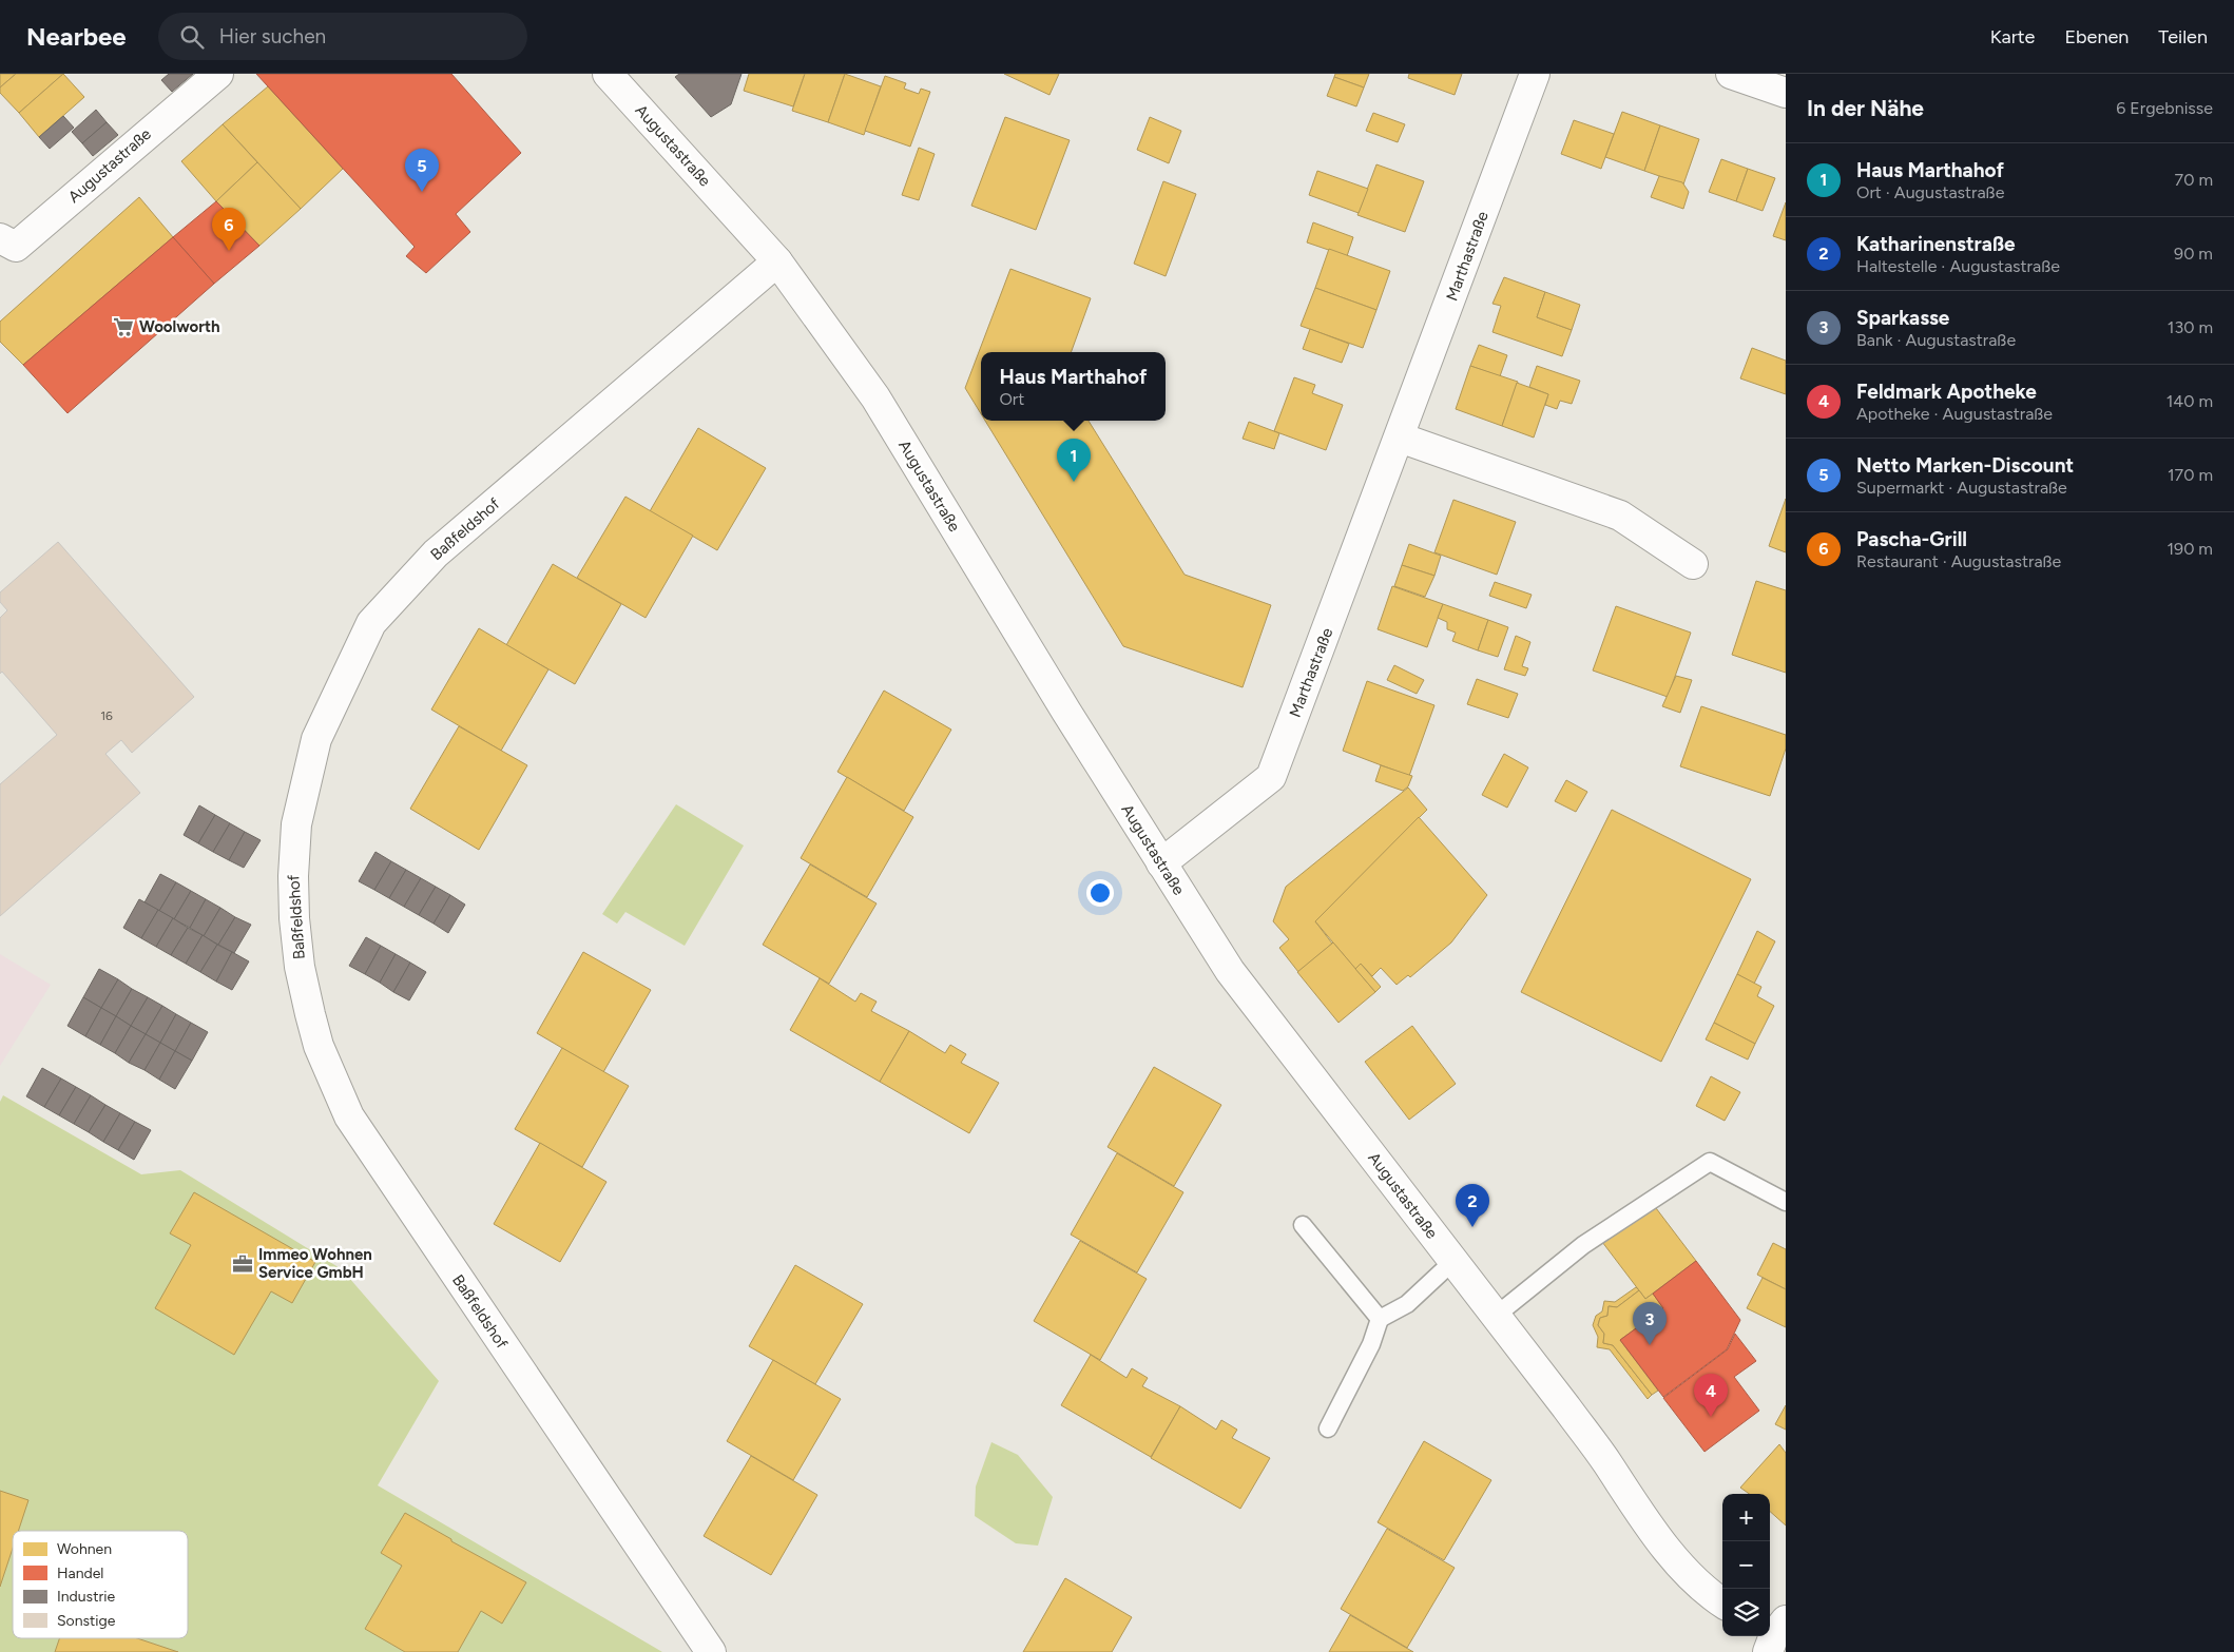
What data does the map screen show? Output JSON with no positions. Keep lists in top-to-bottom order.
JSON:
{
  "streets": {
    "street": ["Augustastraße", "Marthastraße", "Baßfeldshof"]
  },
  "crossings": [
    ["Augustastraße", "Marthastraße"],
    ["Augustastraße", "Baßfeldshof"]
  ],
  "places": {
    "supermarket": ["Woolworth"],
    "office": ["Immeo Wohnen Service GmbH"]
  },
  "house_numbers": ["16"],
  "legend": [
    "Wohnen",
    "Handel",
    "Industrie",
    "Sonstige"
  ],
  "page": {
    "header": "Nearbee",
    "search": "Hier suchen",
    "nav": ["Karte", "Ebenen", "Teilen"],
    "heading": ["In der Nähe", "6 Ergebnisse"],
    "list": [
      {
        "mark": "1",
        "name": "Haus Marthahof",
        "note": "Ort · Augustastraße",
        "value": "70 m"
      },
      {
        "mark": "2",
        "name": "Katharinenstraße",
        "note": "Haltestelle · Augustastraße",
        "value": "90 m"
      },
      {
        "mark": "3",
        "name": "Sparkasse",
        "note": "Bank · Augustastraße",
        "value": "130 m"
      },
      {
        "mark": "4",
        "name": "Feldmark Apotheke",
        "note": "Apotheke · Augustastraße",
        "value": "140 m"
      },
      {
        "mark": "5",
        "name": "Netto Marken-Discount",
        "note": "Supermarkt · Augustastraße",
        "value": "170 m"
      },
      {
        "mark": "6",
        "name": "Pascha-Grill",
        "note": "Restaurant · Augustastraße",
        "value": "190 m"
      }
    ],
    "pins": [
      "5",
      "6",
      "1",
      "2",
      "3",
      "4"
    ],
    "popup": ["Haus Marthahof", "Ort"],
    "map_buttons": ["+", "−"]
  }
}
